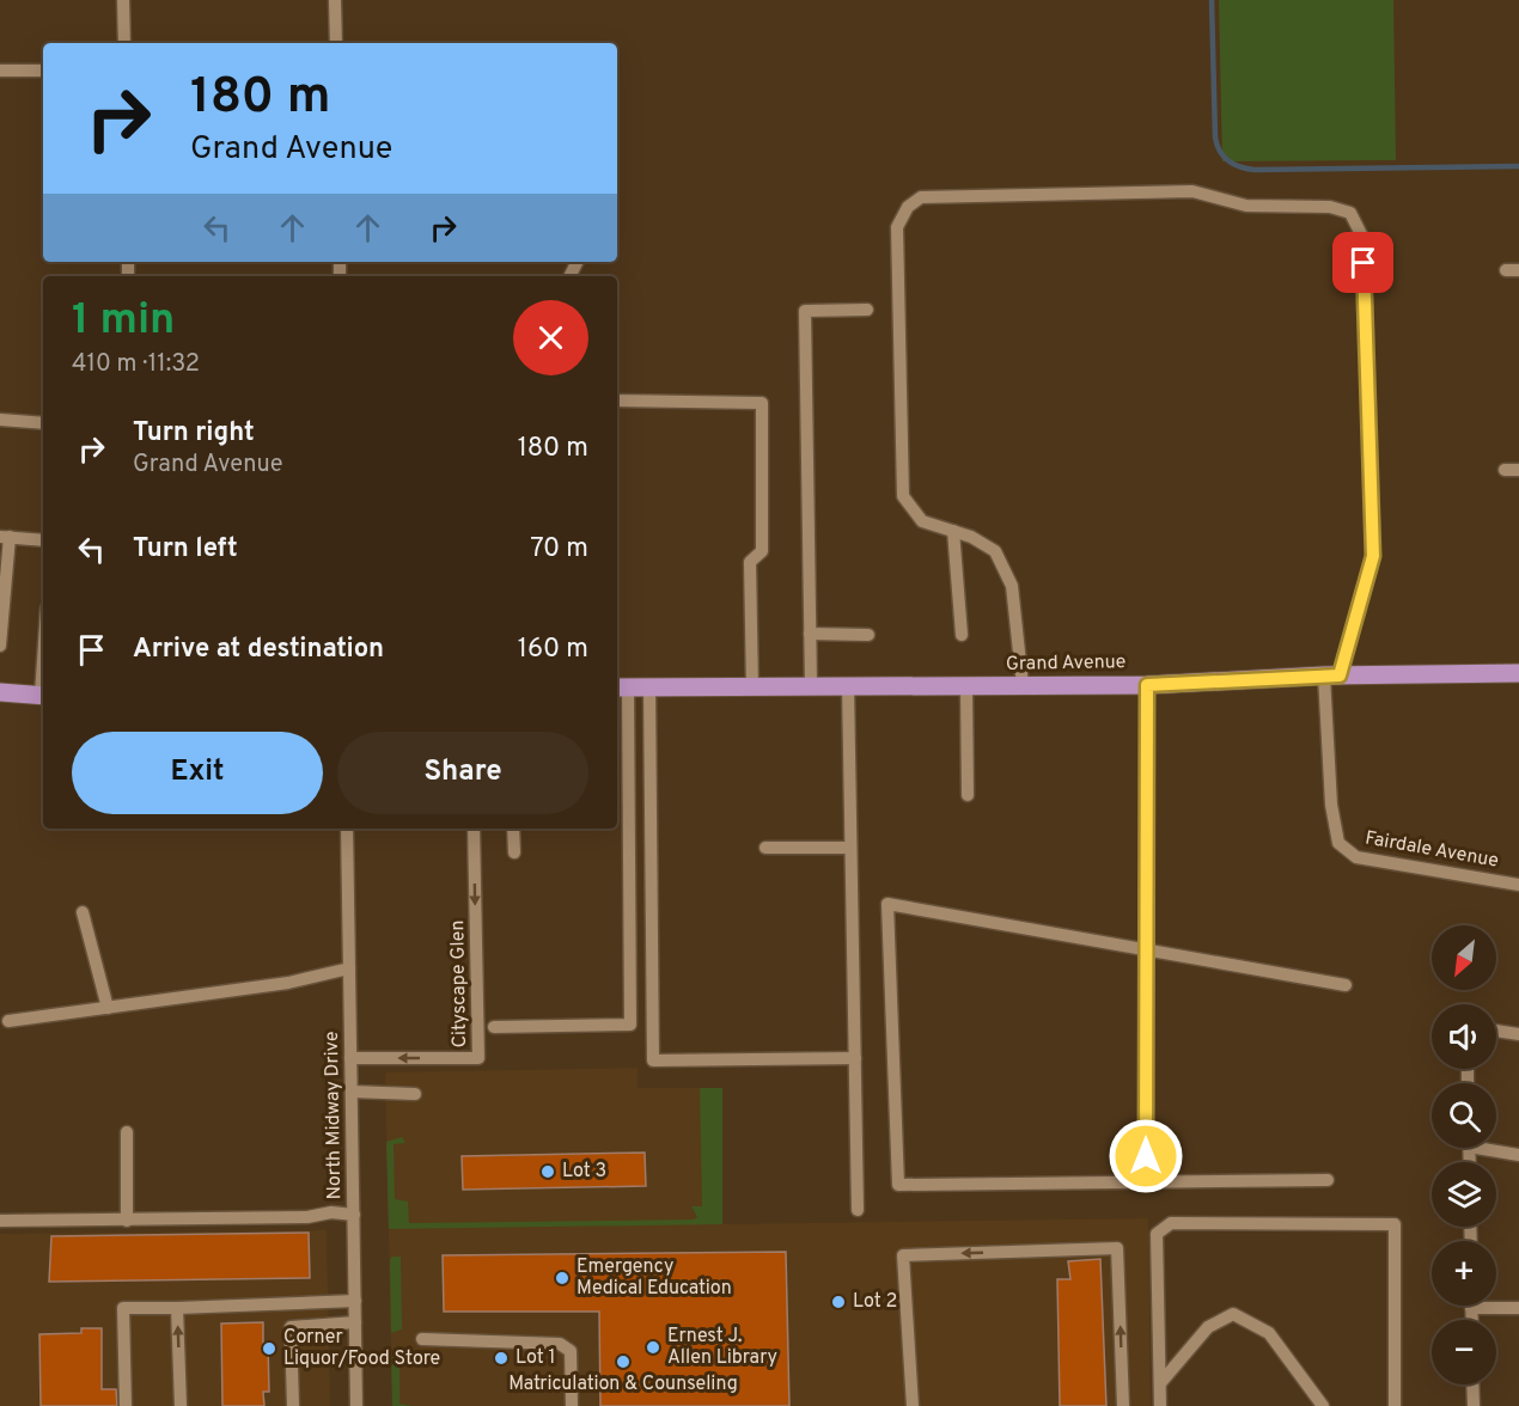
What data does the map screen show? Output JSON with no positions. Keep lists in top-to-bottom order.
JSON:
{
  "streets": {
    "main road": ["Grand Avenue"],
    "street": ["Fairdale Avenue", "Cityscape Glen", "North Midway Drive"]
  },
  "crossings": [
    ["Grand Avenue", "Fairdale Avenue"],
    ["Cityscape Glen", "North Midway Drive"]
  ],
  "places": [
    "Lot 3",
    "Emergency Medical Education",
    "Lot 2",
    "Ernest J. Allen Library",
    "Corner Liquor/Food Store",
    "Lot 1",
    "Matriculation & Counseling"
  ],
  "north": "bottom left",
  "page": {
    "turn": ["180 m", "Grand Avenue"],
    "heading": ["1 min", "410 m · 11:32"],
    "list": [
      {
        "name": "Turn right",
        "note": "Grand Avenue",
        "value": "180 m"
      },
      {
        "name": "Turn left",
        "value": "70 m"
      },
      {
        "name": "Arrive at destination",
        "value": "160 m"
      }
    ],
    "buttons": ["Exit", "Share"],
    "map_buttons": ["+", "−"]
  }
}
